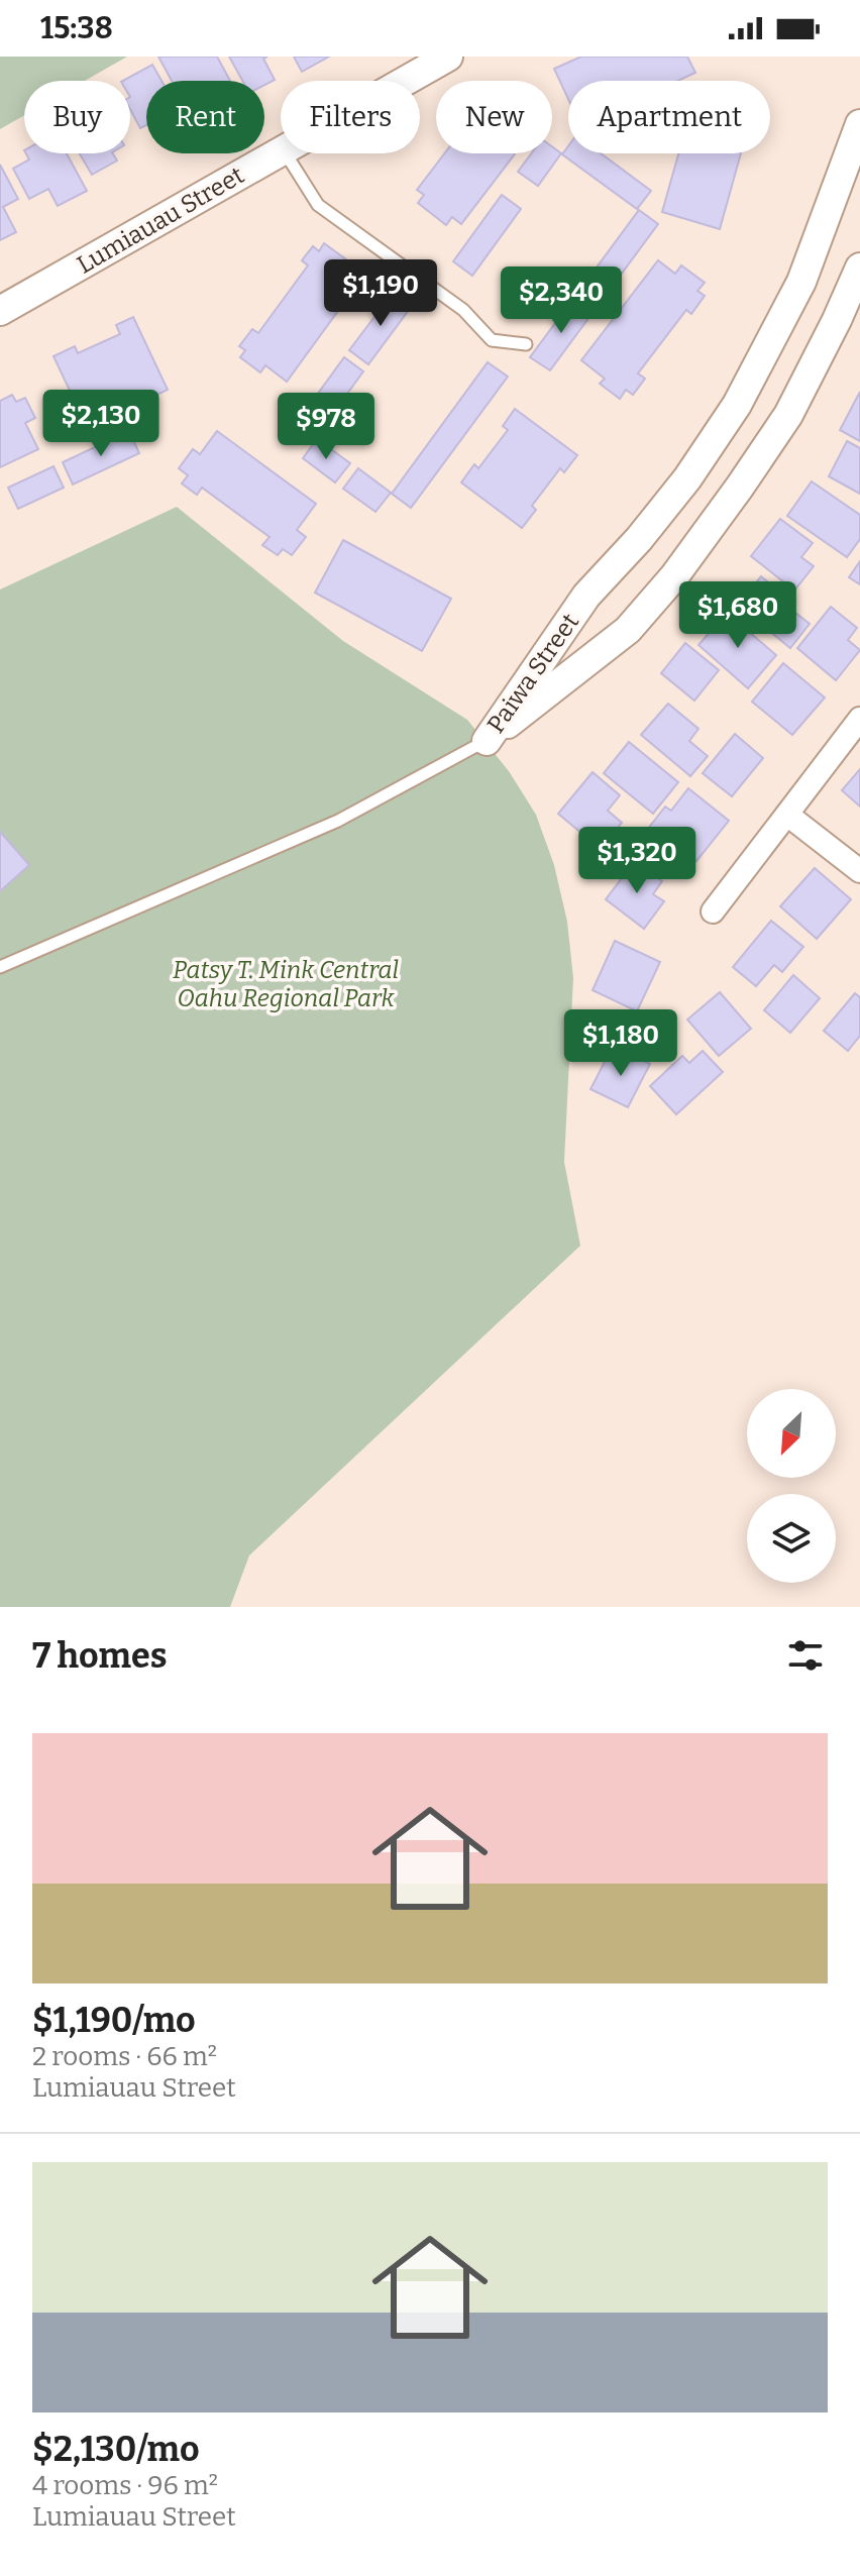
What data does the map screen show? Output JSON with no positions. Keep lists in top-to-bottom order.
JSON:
{
  "streets": {
    "street": ["Lumiauau Street", "Paiwa Street"]
  },
  "parks": ["Patsy T. Mink Central Oahu Regional Park"],
  "north": "bottom left",
  "page": {
    "status": "15:38",
    "chip": [
      "Buy",
      "Rent",
      "Filters",
      "New",
      "Apartment"
    ],
    "price": [
      "$1,190",
      "$2,340",
      "$2,130",
      "$978",
      "$1,680",
      "$1,320",
      "$1,180"
    ],
    "heading": "7 homes",
    "list": [
      {
        "name": "$1,190/mo",
        "note": "2 rooms · 66 m² · Lumiauau Street"
      },
      {
        "name": "$2,130/mo",
        "note": "4 rooms · 96 m² · Lumiauau Street"
      }
    ]
  }
}
